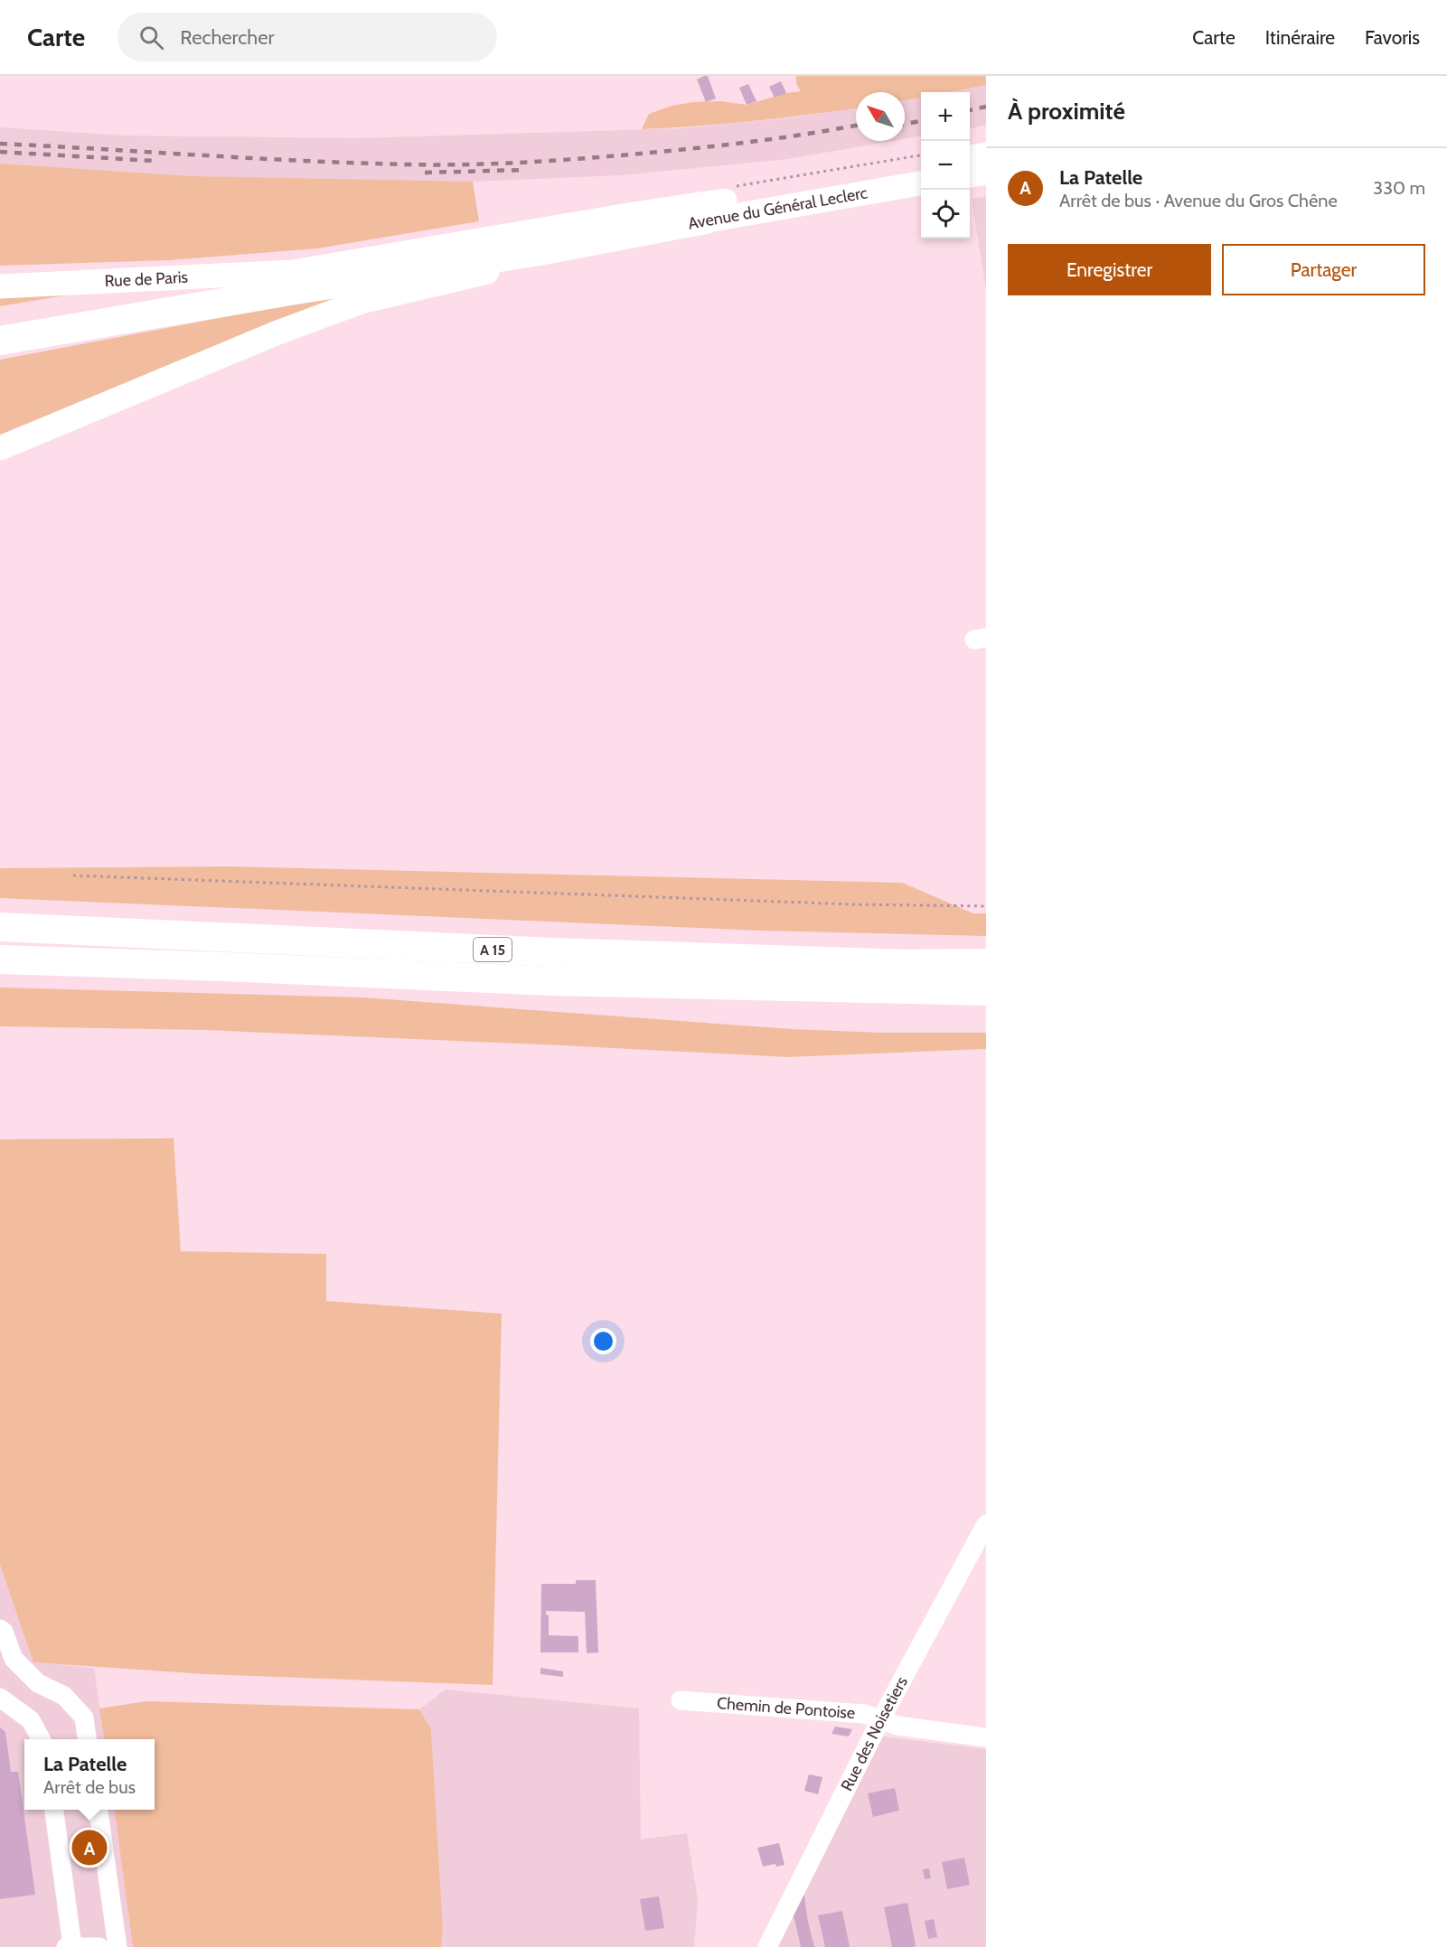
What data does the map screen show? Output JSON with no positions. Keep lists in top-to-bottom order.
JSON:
{
  "streets": {
    "highway": ["A 15"],
    "main road": ["Avenue du Général Leclerc", "Rue de Paris"],
    "street": ["Chemin de Pontoise", "Rue des Noisetiers"]
  },
  "crossings": [
    ["Avenue du Général Leclerc", "Rue de Paris"],
    ["Chemin de Pontoise", "Rue des Noisetiers"]
  ],
  "north": "top left",
  "page": {
    "header": "Carte",
    "search": "Rechercher",
    "nav": ["Carte", "Itinéraire", "Favoris"],
    "heading": "À proximité",
    "map_buttons": ["+", "−"],
    "list": [
      {
        "mark": "A",
        "name": "La Patelle",
        "note": "Arrêt de bus · Avenue du Gros Chêne",
        "value": "330 m"
      }
    ],
    "buttons": ["Enregistrer", "Partager"],
    "popup": ["La Patelle", "Arrêt de bus"],
    "pins": "A"
  }
}
